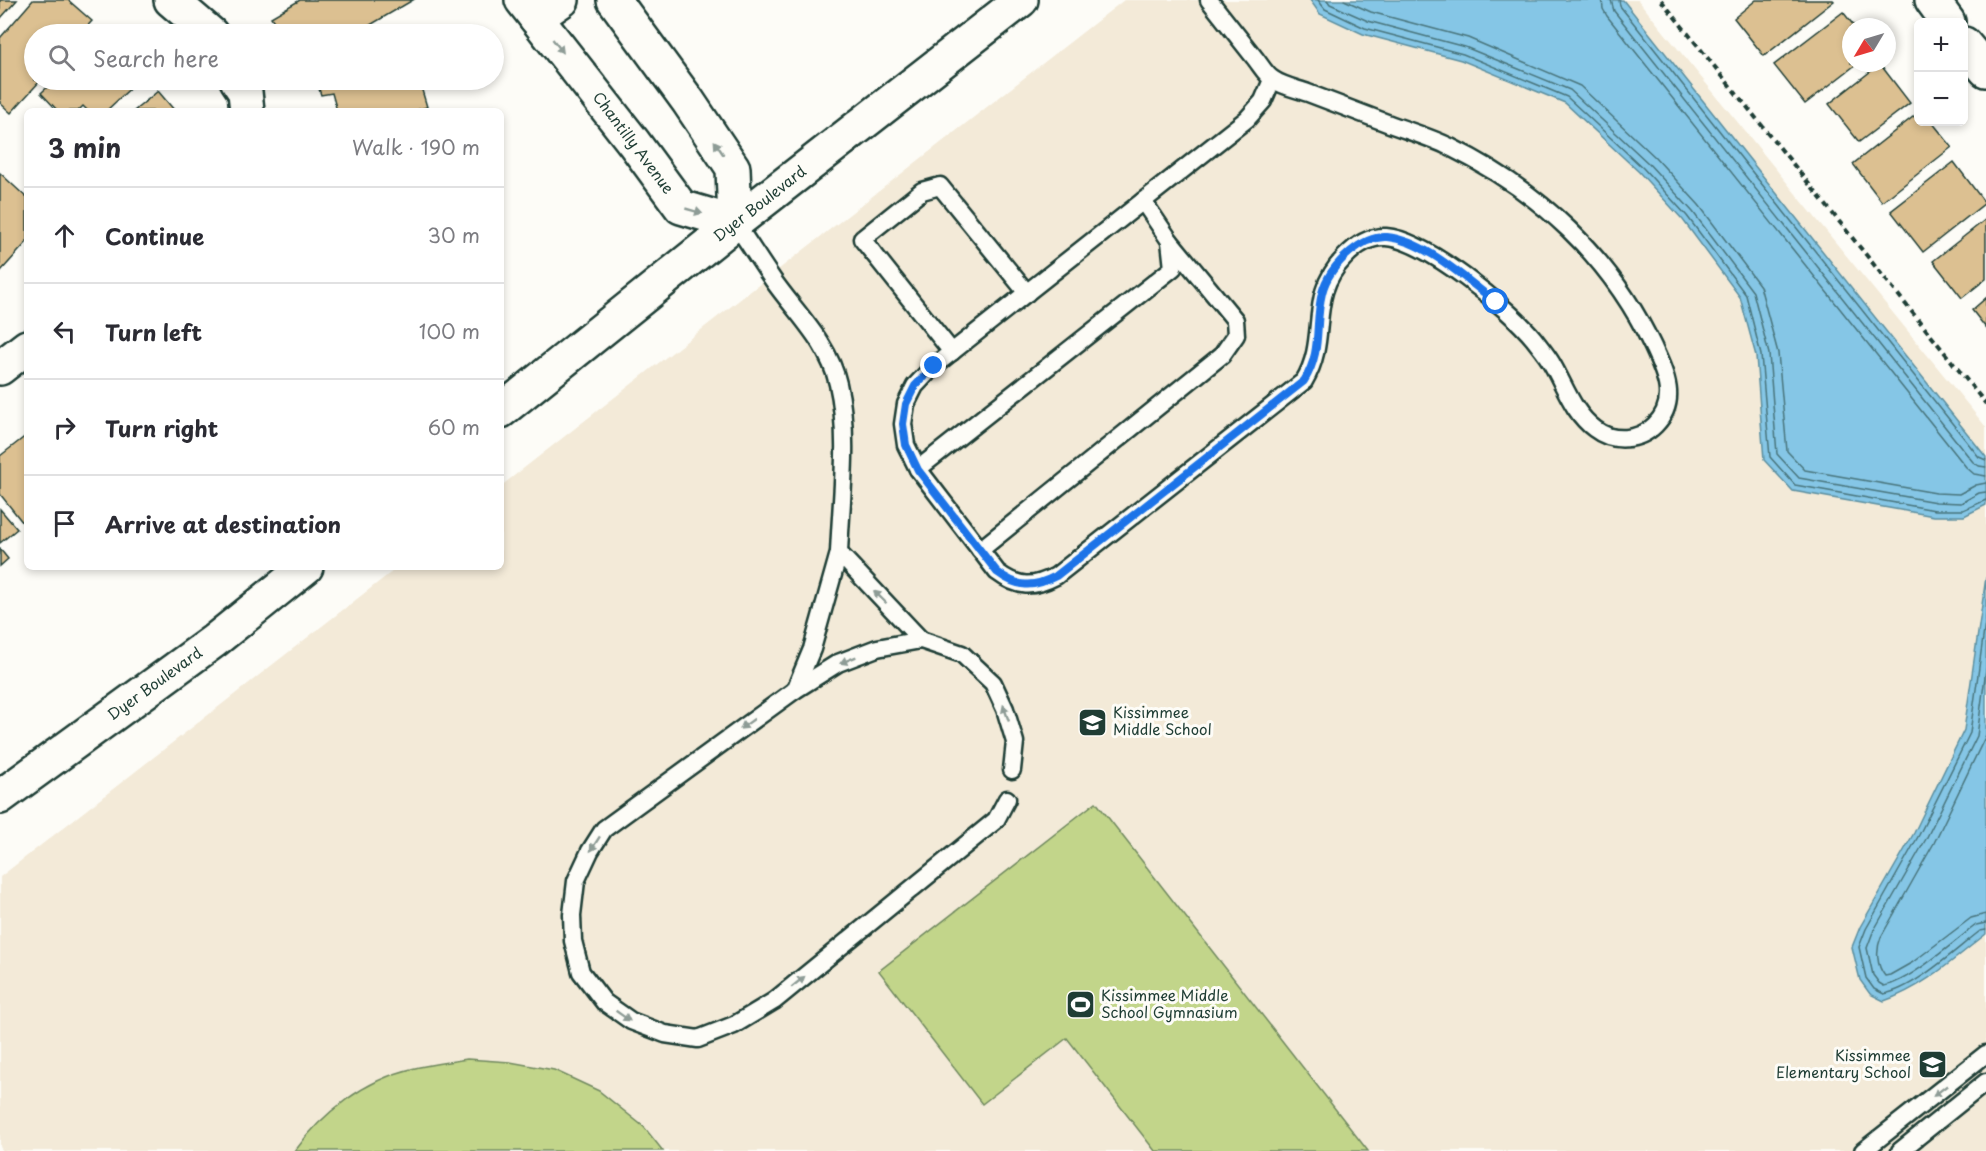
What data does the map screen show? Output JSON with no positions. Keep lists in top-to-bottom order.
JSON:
{
  "streets": {
    "main road": ["Chantilly Avenue", "Dyer Boulevard"]
  },
  "crossings": [
    ["Chantilly Avenue", "Dyer Boulevard"]
  ],
  "places": {
    "school or university": ["Kissimmee Middle School", "Kissimmee Elementary School"],
    "sports": ["Kissimmee Middle School Gymnasium"]
  },
  "north": "bottom left",
  "page": {
    "map_buttons": ["+", "−"],
    "search": "Search here",
    "heading": ["3 min", "Walk · 190 m"],
    "list": [
      ["Continue", "30 m"],
      ["Turn left", "100 m"],
      ["Turn right", "60 m"],
      "Arrive at destination"
    ]
  }
}
